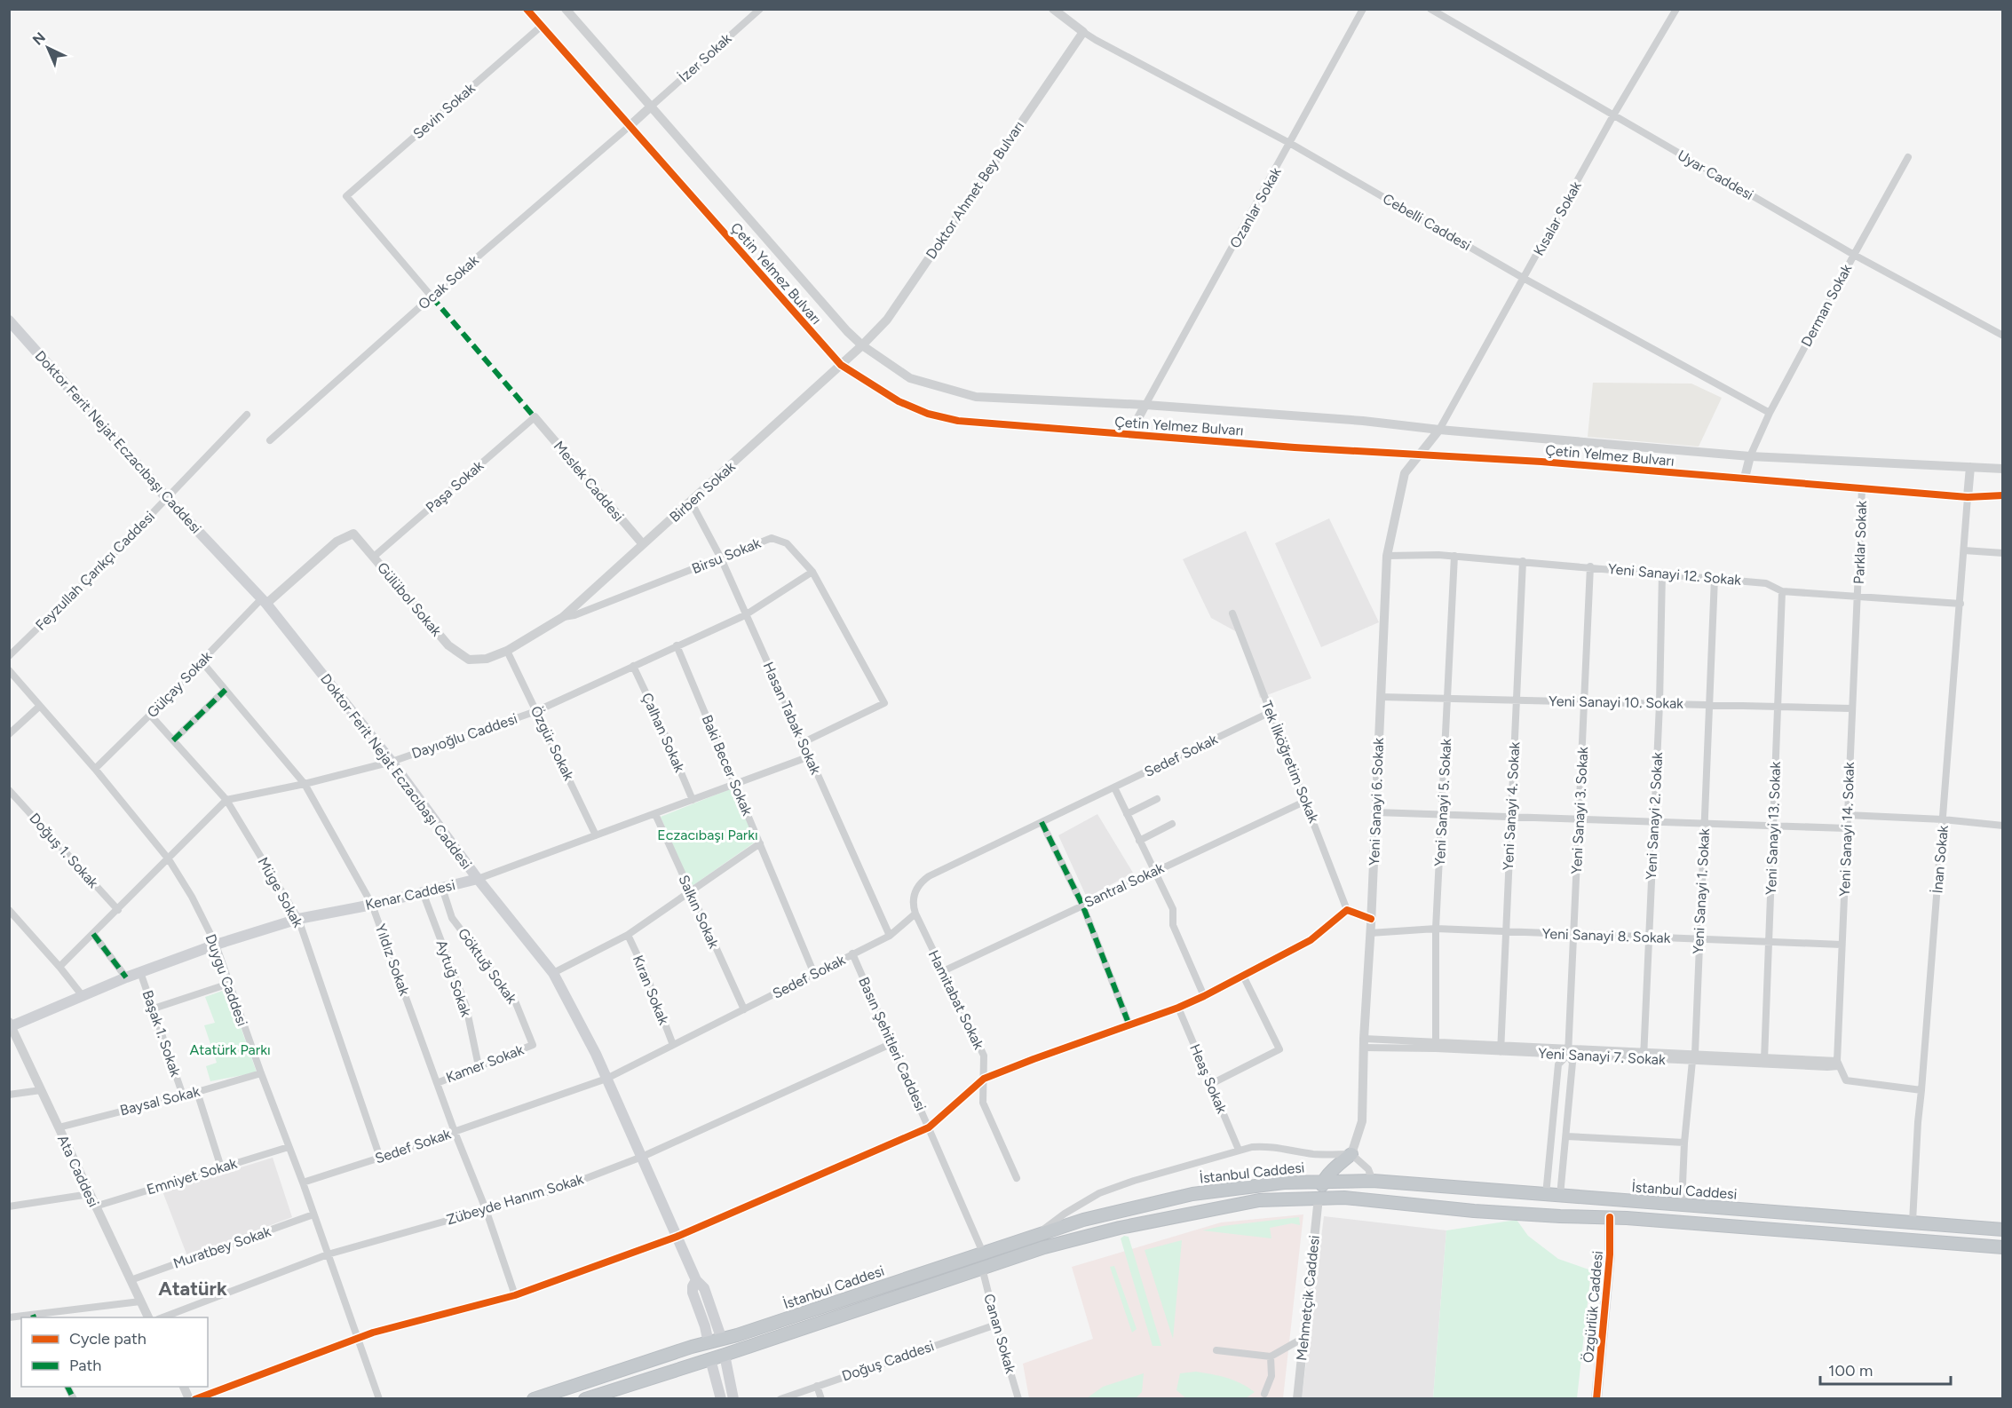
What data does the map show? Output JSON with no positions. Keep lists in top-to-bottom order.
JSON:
{
  "streets": {
    "highway": ["İstanbul Caddesi"],
    "main road": ["Doktor Ferit Nejat Eczacıbaşı Caddesi", "Kenar Caddesi", "Özgürlük Caddesi"],
    "street": [
      "İzer Sokak",
      "Sevin Sokak",
      "Uyar Caddesi",
      "Doktor Ahmet Bey Bulvarı",
      "Ozanlar Sokak",
      "Kısalar Sokak",
      "Cebelli Caddesi",
      "Çetin Yelmez Bulvarı",
      "Ocak Sokak",
      "Derman Sokak",
      "Meslek Caddesi",
      "Paşa Sokak",
      "Birben Sokak",
      "Parklar Sokak",
      "Birsu Sokak",
      "Feyzullah Çarıkçı Caddesi",
      "Yeni Sanayi 12. Sokak",
      "Gülübol Sokak",
      "Gülçay Sokak",
      "Yeni Sanayi 10. Sokak",
      "Hasan Tabak Sokak",
      "Çalhan Sokak",
      "Dayıoğlu Caddesi",
      "Özgür Sokak",
      "Sedef Sokak",
      "Tek İlköğretim Sokak",
      "Baki Becer Sokak",
      "Yeni Sanayi 6. Sokak",
      "Yeni Sanayi 5. Sokak",
      "Yeni Sanayi 4. Sokak",
      "Yeni Sanayi 3. Sokak",
      "Yeni Sanayi 2. Sokak",
      "Yeni Sanayi 13. Sokak",
      "Yeni Sanayi 14. Sokak",
      "Doğuş 1. Sokak",
      "İnan Sokak",
      "Santral Sokak",
      "Yeni Sanayi 1. Sokak",
      "Müge Sokak",
      "Salkın Sokak",
      "Yeni Sanayi 8. Sokak",
      "Yıldız Sokak",
      "Göktuğ Sokak",
      "Aytuğ Sokak",
      "Duygu Caddesi",
      "Kıran Sokak",
      "Hamitabat Sokak",
      "Başak 1. Sokak",
      "Basın Şehitleri Caddesi",
      "Yeni Sanayi 7. Sokak",
      "Kamer Sokak",
      "Heaş Sokak",
      "Baysal Sokak",
      "Ata Caddesi",
      "Emniyet Sokak",
      "Zübeyde Hanım Sokak",
      "Muratbey Sokak",
      "Mehmetçik Caddesi",
      "Canan Sokak",
      "Doğuş Caddesi"
    ]
  },
  "crossings": [
    ["İzer Sokak", "Çetin Yelmez Bulvarı"],
    ["Sevin Sokak", "Çetin Yelmez Bulvarı"],
    ["Sevin Sokak", "Ocak Sokak"],
    ["Uyar Caddesi", "Kısalar Sokak"],
    ["Uyar Caddesi", "Derman Sokak"],
    ["Doktor Ahmet Bey Bulvarı", "Cebelli Caddesi"],
    ["Doktor Ahmet Bey Bulvarı", "Çetin Yelmez Bulvarı"],
    ["Doktor Ahmet Bey Bulvarı", "Birben Sokak"],
    ["Ozanlar Sokak", "Cebelli Caddesi"],
    ["Ozanlar Sokak", "Çetin Yelmez Bulvarı"],
    ["Kısalar Sokak", "Cebelli Caddesi"],
    ["Kısalar Sokak", "Çetin Yelmez Bulvarı"],
    ["Kısalar Sokak", "Yeni Sanayi 6. Sokak"],
    ["Cebelli Caddesi", "Derman Sokak"],
    ["Çetin Yelmez Bulvarı", "Ocak Sokak"],
    ["Çetin Yelmez Bulvarı", "Derman Sokak"],
    ["Çetin Yelmez Bulvarı", "Birben Sokak"],
    ["Çetin Yelmez Bulvarı", "Parklar Sokak"],
    ["Çetin Yelmez Bulvarı", "Yeni Sanayi 6. Sokak"],
    ["Çetin Yelmez Bulvarı", "İnan Sokak"],
    ["Doktor Ferit Nejat Eczacıbaşı Caddesi", "Feyzullah Çarıkçı Caddesi"],
    ["Doktor Ferit Nejat Eczacıbaşı Caddesi", "Gülçay Sokak"],
    ["Doktor Ferit Nejat Eczacıbaşı Caddesi", "Dayıoğlu Caddesi"],
    ["Doktor Ferit Nejat Eczacıbaşı Caddesi", "Sedef Sokak"],
    ["Doktor Ferit Nejat Eczacıbaşı Caddesi", "Kenar Caddesi"],
    ["Doktor Ferit Nejat Eczacıbaşı Caddesi", "İstanbul Caddesi"],
    ["Doktor Ferit Nejat Eczacıbaşı Caddesi", "Zübeyde Hanım Sokak"],
    ["Meslek Caddesi", "Paşa Sokak"],
    ["Meslek Caddesi", "Birben Sokak"],
    ["Paşa Sokak", "Gülübol Sokak"],
    ["Birben Sokak", "Birsu Sokak"],
    ["Birben Sokak", "Hasan Tabak Sokak"],
    ["Parklar Sokak", "Yeni Sanayi 12. Sokak"],
    ["Parklar Sokak", "Yeni Sanayi 14. Sokak"],
    ["Birsu Sokak", "Gülübol Sokak"],
    ["Birsu Sokak", "Hasan Tabak Sokak"],
    ["Birsu Sokak", "Dayıoğlu Caddesi"],
    ["Birsu Sokak", "Özgür Sokak"],
    ["Yeni Sanayi 12. Sokak", "Yeni Sanayi 6. Sokak"],
    ["Yeni Sanayi 12. Sokak", "Yeni Sanayi 5. Sokak"],
    ["Yeni Sanayi 12. Sokak", "Yeni Sanayi 4. Sokak"],
    ["Yeni Sanayi 12. Sokak", "Yeni Sanayi 3. Sokak"],
    ["Yeni Sanayi 12. Sokak", "Yeni Sanayi 2. Sokak"],
    ["Yeni Sanayi 12. Sokak", "Yeni Sanayi 13. Sokak"],
    ["Yeni Sanayi 12. Sokak", "Yeni Sanayi 14. Sokak"],
    ["Yeni Sanayi 12. Sokak", "İnan Sokak"],
    ["Yeni Sanayi 12. Sokak", "Yeni Sanayi 1. Sokak"],
    ["Gülübol Sokak", "Gülçay Sokak"],
    ["Gülçay Sokak", "Müge Sokak"],
    ["Gülçay Sokak", "Yıldız Sokak"],
    ["Gülçay Sokak", "Duygu Caddesi"],
    ["Yeni Sanayi 10. Sokak", "Yeni Sanayi 6. Sokak"],
    ["Yeni Sanayi 10. Sokak", "Yeni Sanayi 5. Sokak"],
    ["Yeni Sanayi 10. Sokak", "Yeni Sanayi 4. Sokak"],
    ["Yeni Sanayi 10. Sokak", "Yeni Sanayi 3. Sokak"],
    ["Yeni Sanayi 10. Sokak", "Yeni Sanayi 2. Sokak"],
    ["Yeni Sanayi 10. Sokak", "Yeni Sanayi 13. Sokak"],
    ["Yeni Sanayi 10. Sokak", "Yeni Sanayi 14. Sokak"],
    ["Yeni Sanayi 10. Sokak", "Yeni Sanayi 1. Sokak"],
    ["Hasan Tabak Sokak", "Dayıoğlu Caddesi"],
    ["Hasan Tabak Sokak", "Sedef Sokak"],
    ["Hasan Tabak Sokak", "Kenar Caddesi"],
    ["Çalhan Sokak", "Dayıoğlu Caddesi"],
    ["Çalhan Sokak", "Kenar Caddesi"],
    ["Dayıoğlu Caddesi", "Özgür Sokak"],
    ["Dayıoğlu Caddesi", "Baki Becer Sokak"],
    ["Dayıoğlu Caddesi", "Müge Sokak"],
    ["Dayıoğlu Caddesi", "Yıldız Sokak"],
    ["Özgür Sokak", "Kenar Caddesi"],
    ["Sedef Sokak", "Tek İlköğretim Sokak"],
    ["Sedef Sokak", "Baki Becer Sokak"],
    ["Sedef Sokak", "Müge Sokak"],
    ["Sedef Sokak", "Salkın Sokak"],
    ["Sedef Sokak", "Yıldız Sokak"],
    ["Sedef Sokak", "Duygu Caddesi"],
    ["Sedef Sokak", "Kıran Sokak"],
    ["Sedef Sokak", "Hamitabat Sokak"],
    ["Sedef Sokak", "Basın Şehitleri Caddesi"],
    ["Tek İlköğretim Sokak", "Santral Sokak"],
    ["Baki Becer Sokak", "Kenar Caddesi"],
    ["Yeni Sanayi 6. Sokak", "Yeni Sanayi 8. Sokak"],
    ["Yeni Sanayi 6. Sokak", "Yeni Sanayi 7. Sokak"],
    ["Yeni Sanayi 5. Sokak", "Yeni Sanayi 8. Sokak"],
    ["Yeni Sanayi 5. Sokak", "Yeni Sanayi 7. Sokak"],
    ["Yeni Sanayi 4. Sokak", "Yeni Sanayi 8. Sokak"],
    ["Yeni Sanayi 4. Sokak", "Yeni Sanayi 7. Sokak"],
    ["Yeni Sanayi 3. Sokak", "Yeni Sanayi 8. Sokak"],
    ["Yeni Sanayi 3. Sokak", "Yeni Sanayi 7. Sokak"],
    ["Yeni Sanayi 3. Sokak", "İstanbul Caddesi"],
    ["Yeni Sanayi 2. Sokak", "Yeni Sanayi 8. Sokak"],
    ["Yeni Sanayi 2. Sokak", "Yeni Sanayi 7. Sokak"],
    ["Yeni Sanayi 13. Sokak", "Yeni Sanayi 8. Sokak"],
    ["Yeni Sanayi 13. Sokak", "Yeni Sanayi 7. Sokak"],
    ["Yeni Sanayi 14. Sokak", "Yeni Sanayi 8. Sokak"],
    ["Yeni Sanayi 14. Sokak", "Yeni Sanayi 7. Sokak"],
    ["İnan Sokak", "İstanbul Caddesi"],
    ["Santral Sokak", "Hamitabat Sokak"],
    ["Yeni Sanayi 1. Sokak", "Yeni Sanayi 8. Sokak"],
    ["Yeni Sanayi 1. Sokak", "Yeni Sanayi 7. Sokak"],
    ["Yeni Sanayi 1. Sokak", "İstanbul Caddesi"],
    ["Müge Sokak", "Kenar Caddesi"],
    ["Kenar Caddesi", "Salkın Sokak"],
    ["Kenar Caddesi", "Yıldız Sokak"],
    ["Kenar Caddesi", "Göktuğ Sokak"],
    ["Kenar Caddesi", "Aytuğ Sokak"],
    ["Kenar Caddesi", "Duygu Caddesi"],
    ["Kenar Caddesi", "Başak 1. Sokak"],
    ["Kenar Caddesi", "Ata Caddesi"],
    ["Yıldız Sokak", "Kamer Sokak"],
    ["Yıldız Sokak", "Zübeyde Hanım Sokak"],
    ["Göktuğ Sokak", "Kamer Sokak"],
    ["Aytuğ Sokak", "Kamer Sokak"],
    ["Duygu Caddesi", "Baysal Sokak"],
    ["Duygu Caddesi", "Emniyet Sokak"],
    ["Duygu Caddesi", "Zübeyde Hanım Sokak"],
    ["Duygu Caddesi", "Muratbey Sokak"],
    ["Başak 1. Sokak", "Baysal Sokak"],
    ["Basın Şehitleri Caddesi", "İstanbul Caddesi"],
    ["Basın Şehitleri Caddesi", "Zübeyde Hanım Sokak"],
    ["Baysal Sokak", "Ata Caddesi"],
    ["Ata Caddesi", "Emniyet Sokak"],
    ["Ata Caddesi", "Muratbey Sokak"],
    ["İstanbul Caddesi", "Mehmetçik Caddesi"],
    ["İstanbul Caddesi", "Özgürlük Caddesi"],
    ["İstanbul Caddesi", "Canan Sokak"],
    ["Canan Sokak", "Doğuş Caddesi"]
  ],
  "districts": ["Atatürk"],
  "parks": ["Eczacıbaşı Parkı", "Atatürk Parkı"],
  "legend": ["Cycle path", "Path"],
  "scale_bar": "100 m",
  "north": "top left"
}
